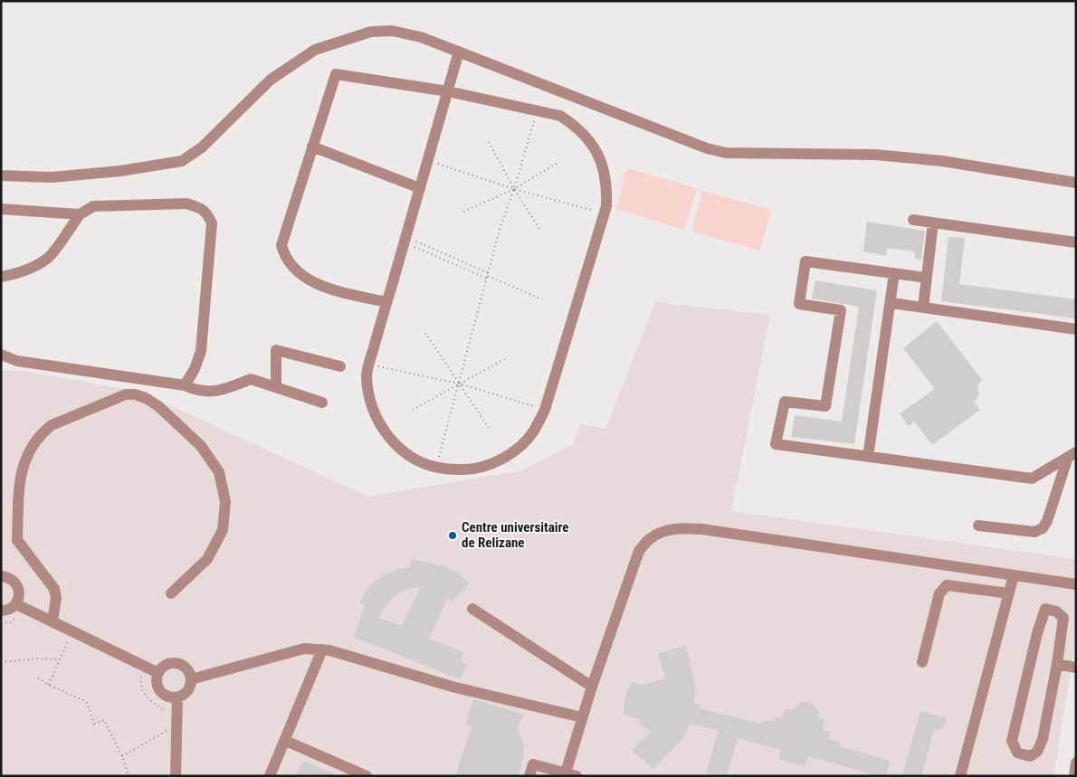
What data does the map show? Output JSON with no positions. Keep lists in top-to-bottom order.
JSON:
{
  "places": ["Centre universitaire de Relizane"]
}
